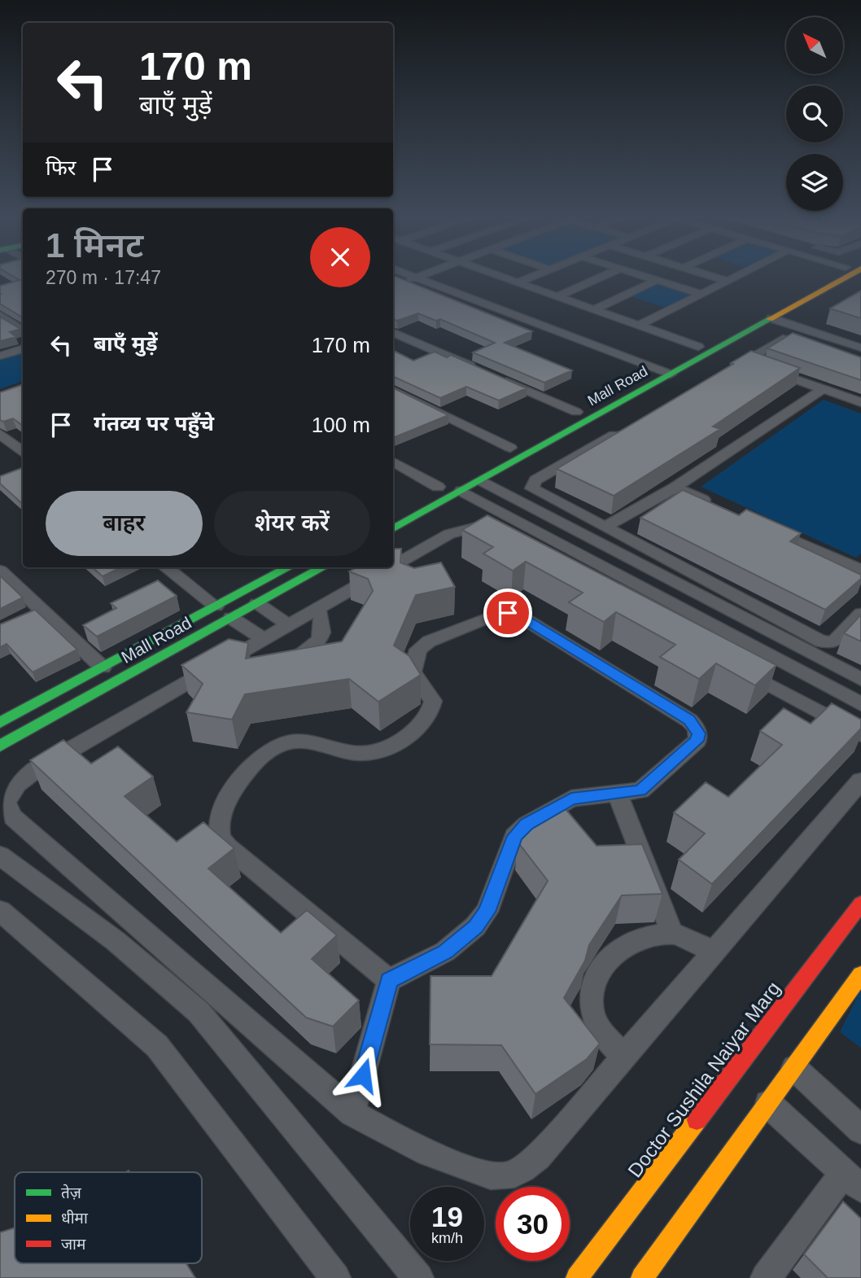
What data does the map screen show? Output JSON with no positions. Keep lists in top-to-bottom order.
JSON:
{
  "streets": {
    "street": ["Mall Road", "Doctor Sushila Naiyar Marg"]
  },
  "legend": ["तेज़", "धीमा", "जाम"],
  "north": "top left",
  "page": {
    "turn": ["170 m", "बाएँ मुड़ें"],
    "then": "फिर",
    "heading": ["1 मिनट", "270 m · 17:47"],
    "list": [
      {
        "name": "बाएँ मुड़ें",
        "value": "170 m"
      },
      {
        "name": "गंतव्य पर पहुँचे",
        "value": "100 m"
      }
    ],
    "buttons": ["बाहर", "शेयर करें"],
    "speed": "19 km/h",
    "limit": "30"
  }
}
